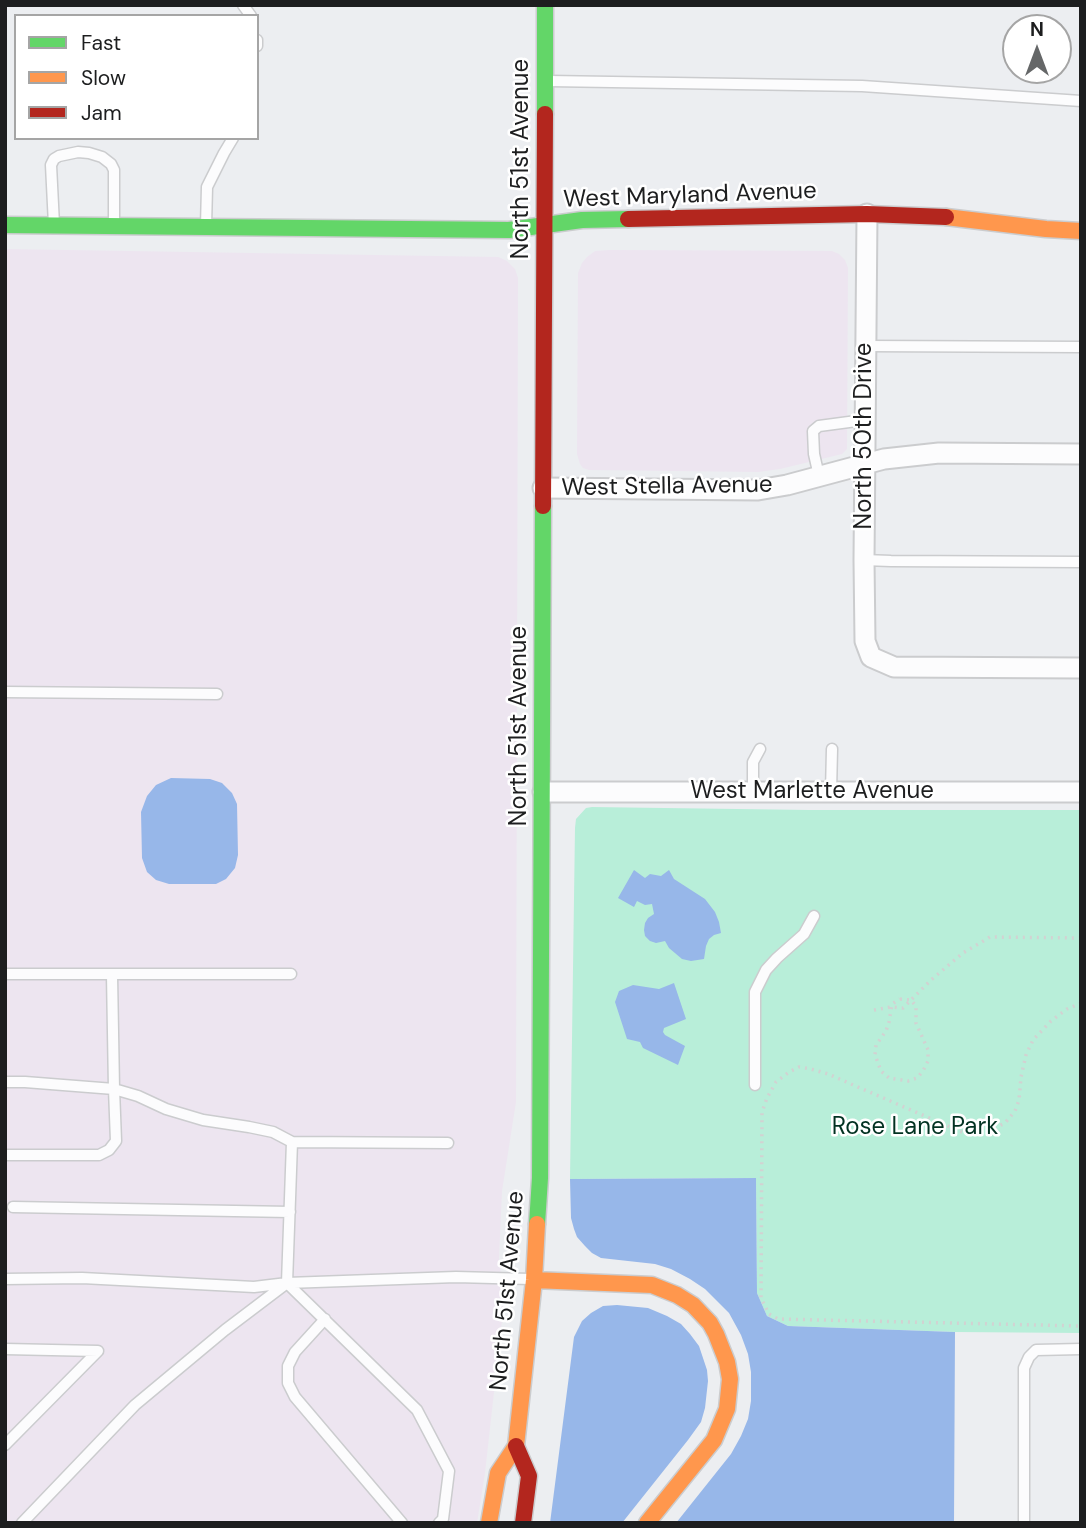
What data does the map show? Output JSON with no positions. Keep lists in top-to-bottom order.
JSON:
{
  "streets": {
    "main road": ["North 51st Avenue", "West Maryland Avenue"],
    "street": ["North 50th Drive", "West Stella Avenue", "West Marlette Avenue"]
  },
  "crossings": [
    ["North 51st Avenue", "West Maryland Avenue"],
    ["North 51st Avenue", "West Stella Avenue"],
    ["North 51st Avenue", "West Marlette Avenue"],
    ["West Maryland Avenue", "North 50th Drive"],
    ["North 50th Drive", "West Stella Avenue"]
  ],
  "parks": ["Rose Lane Park"],
  "legend": ["Fast", "Slow", "Jam"],
  "north": "top"
}
